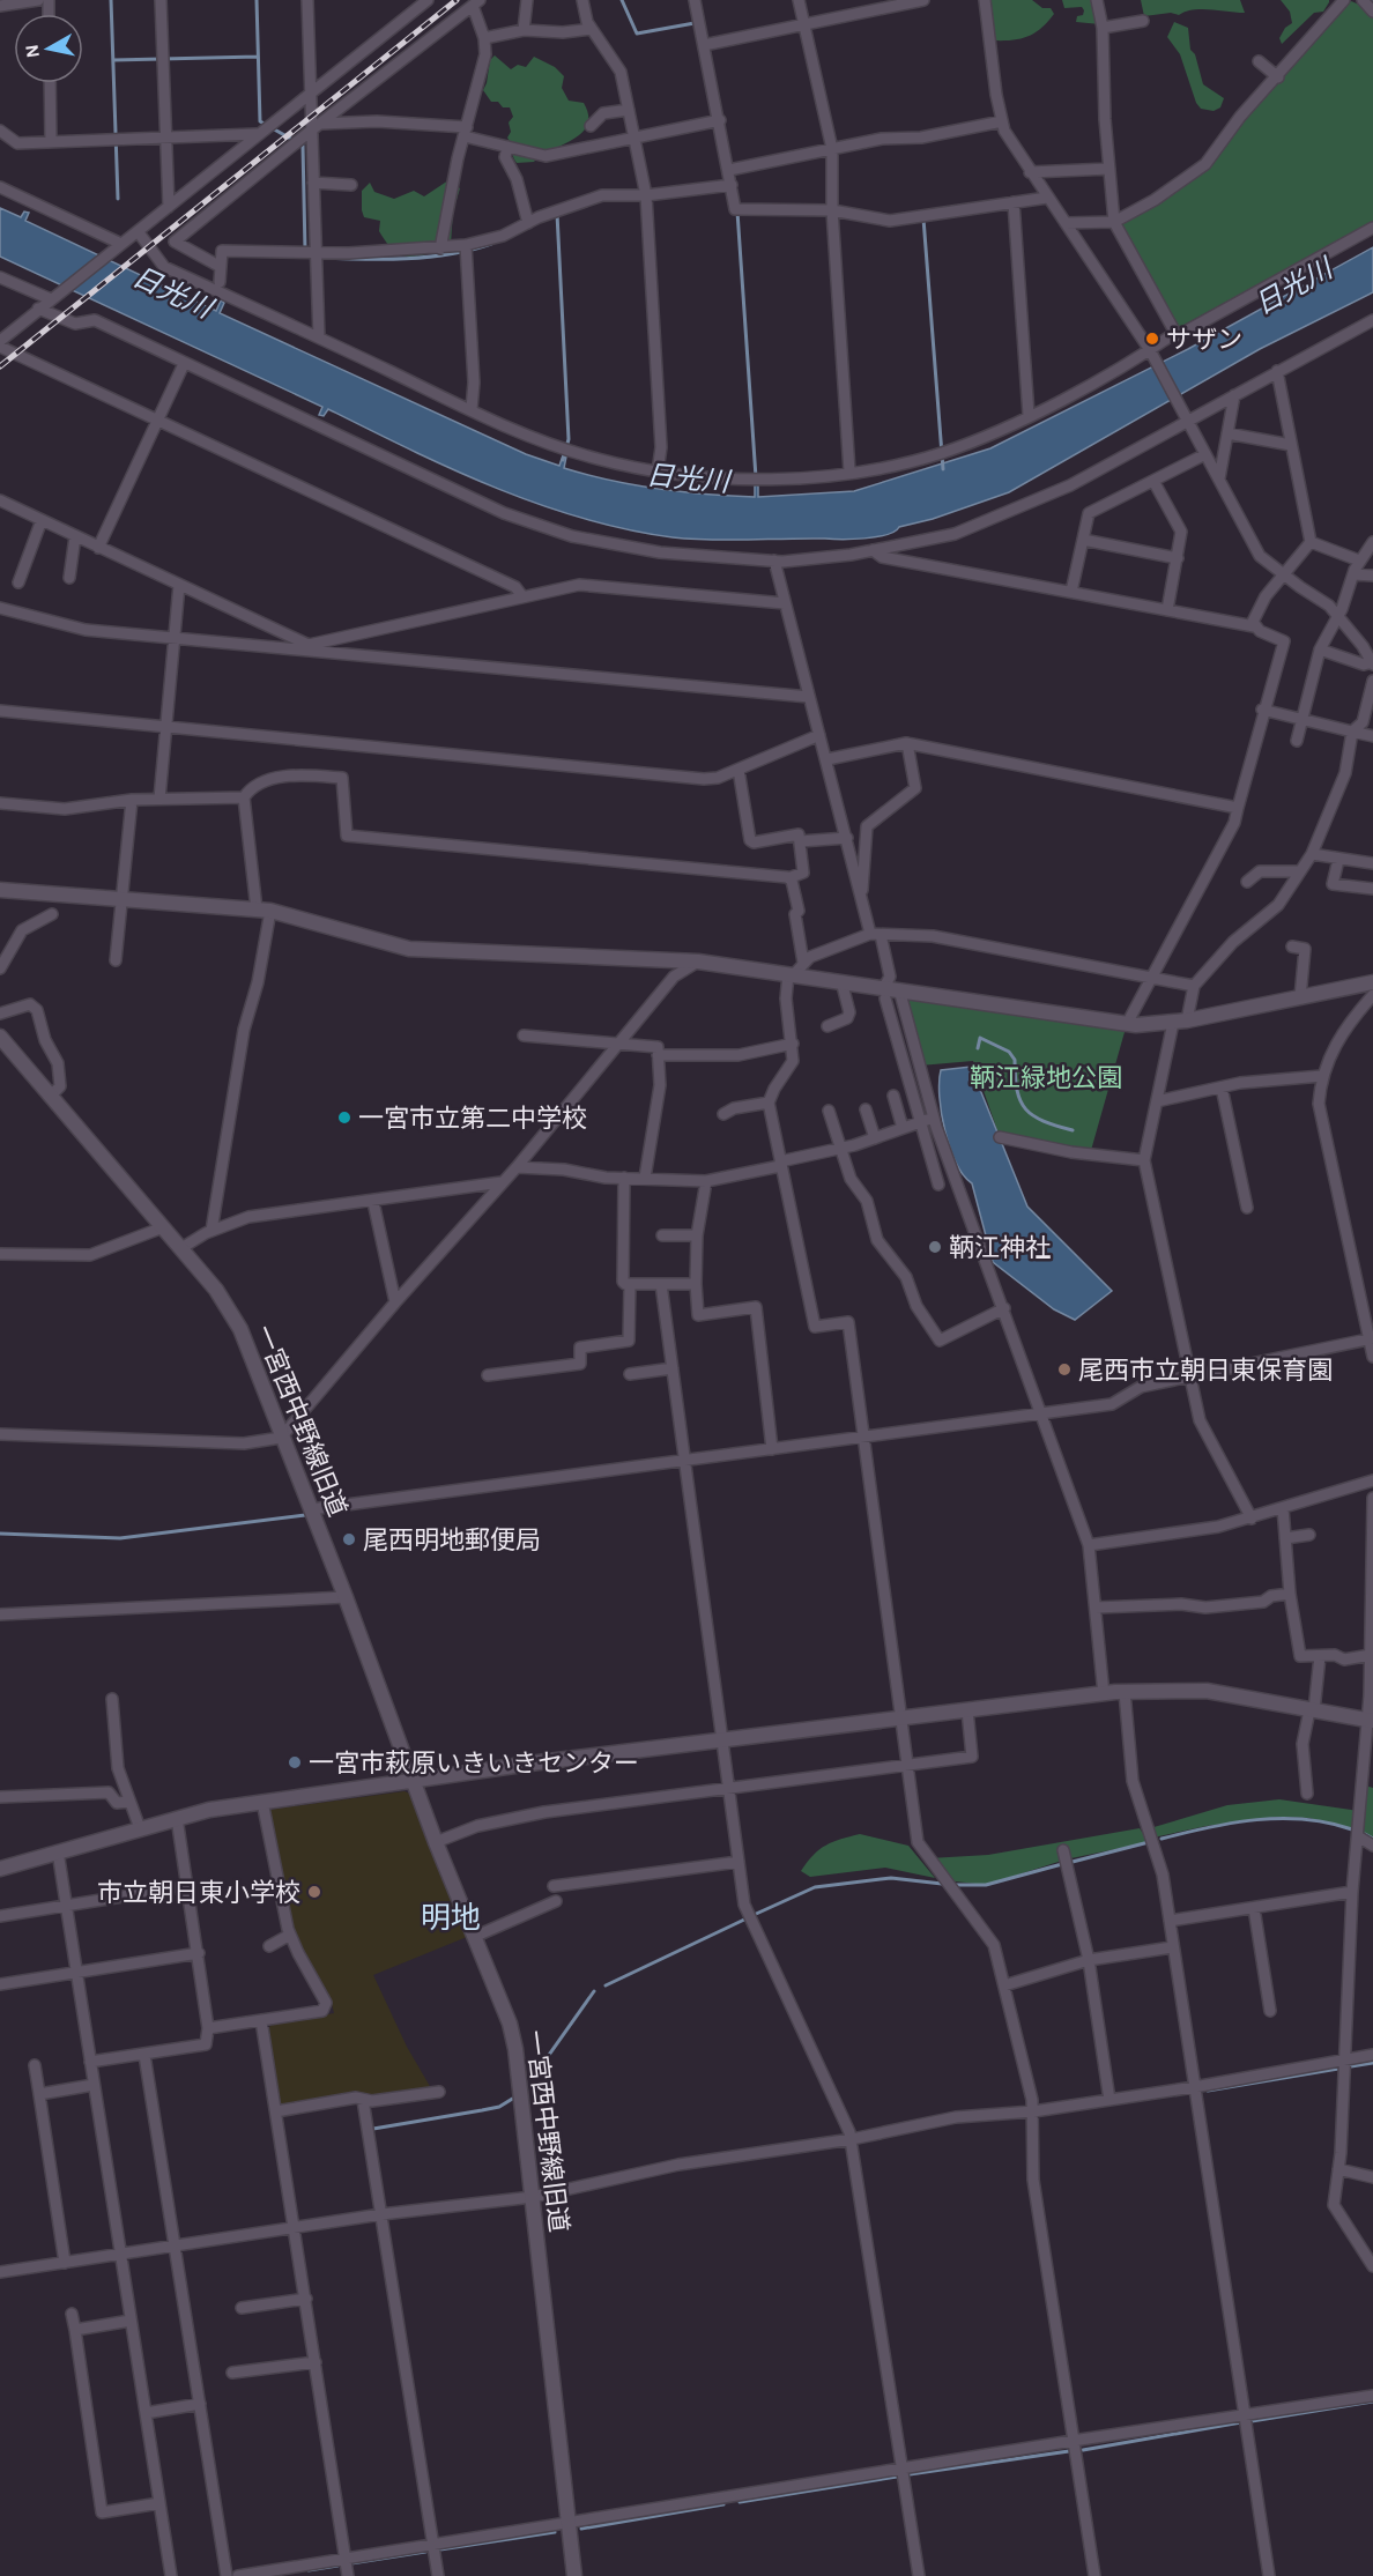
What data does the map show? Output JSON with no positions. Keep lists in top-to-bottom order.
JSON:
{
  "streets": {
    "street": ["一宮西中野線旧道"]
  },
  "districts": ["明地"],
  "water": ["日光川"],
  "parks": ["鞆江緑地公園"],
  "places": [
    "サザン",
    "一宮市立第二中学校",
    "鞆江神社",
    "尾西市立朝日東保育園",
    "尾西明地郵便局",
    "一宮市萩原いきいきセンター",
    "市立朝日東小学校"
  ],
  "north": "left"
}
